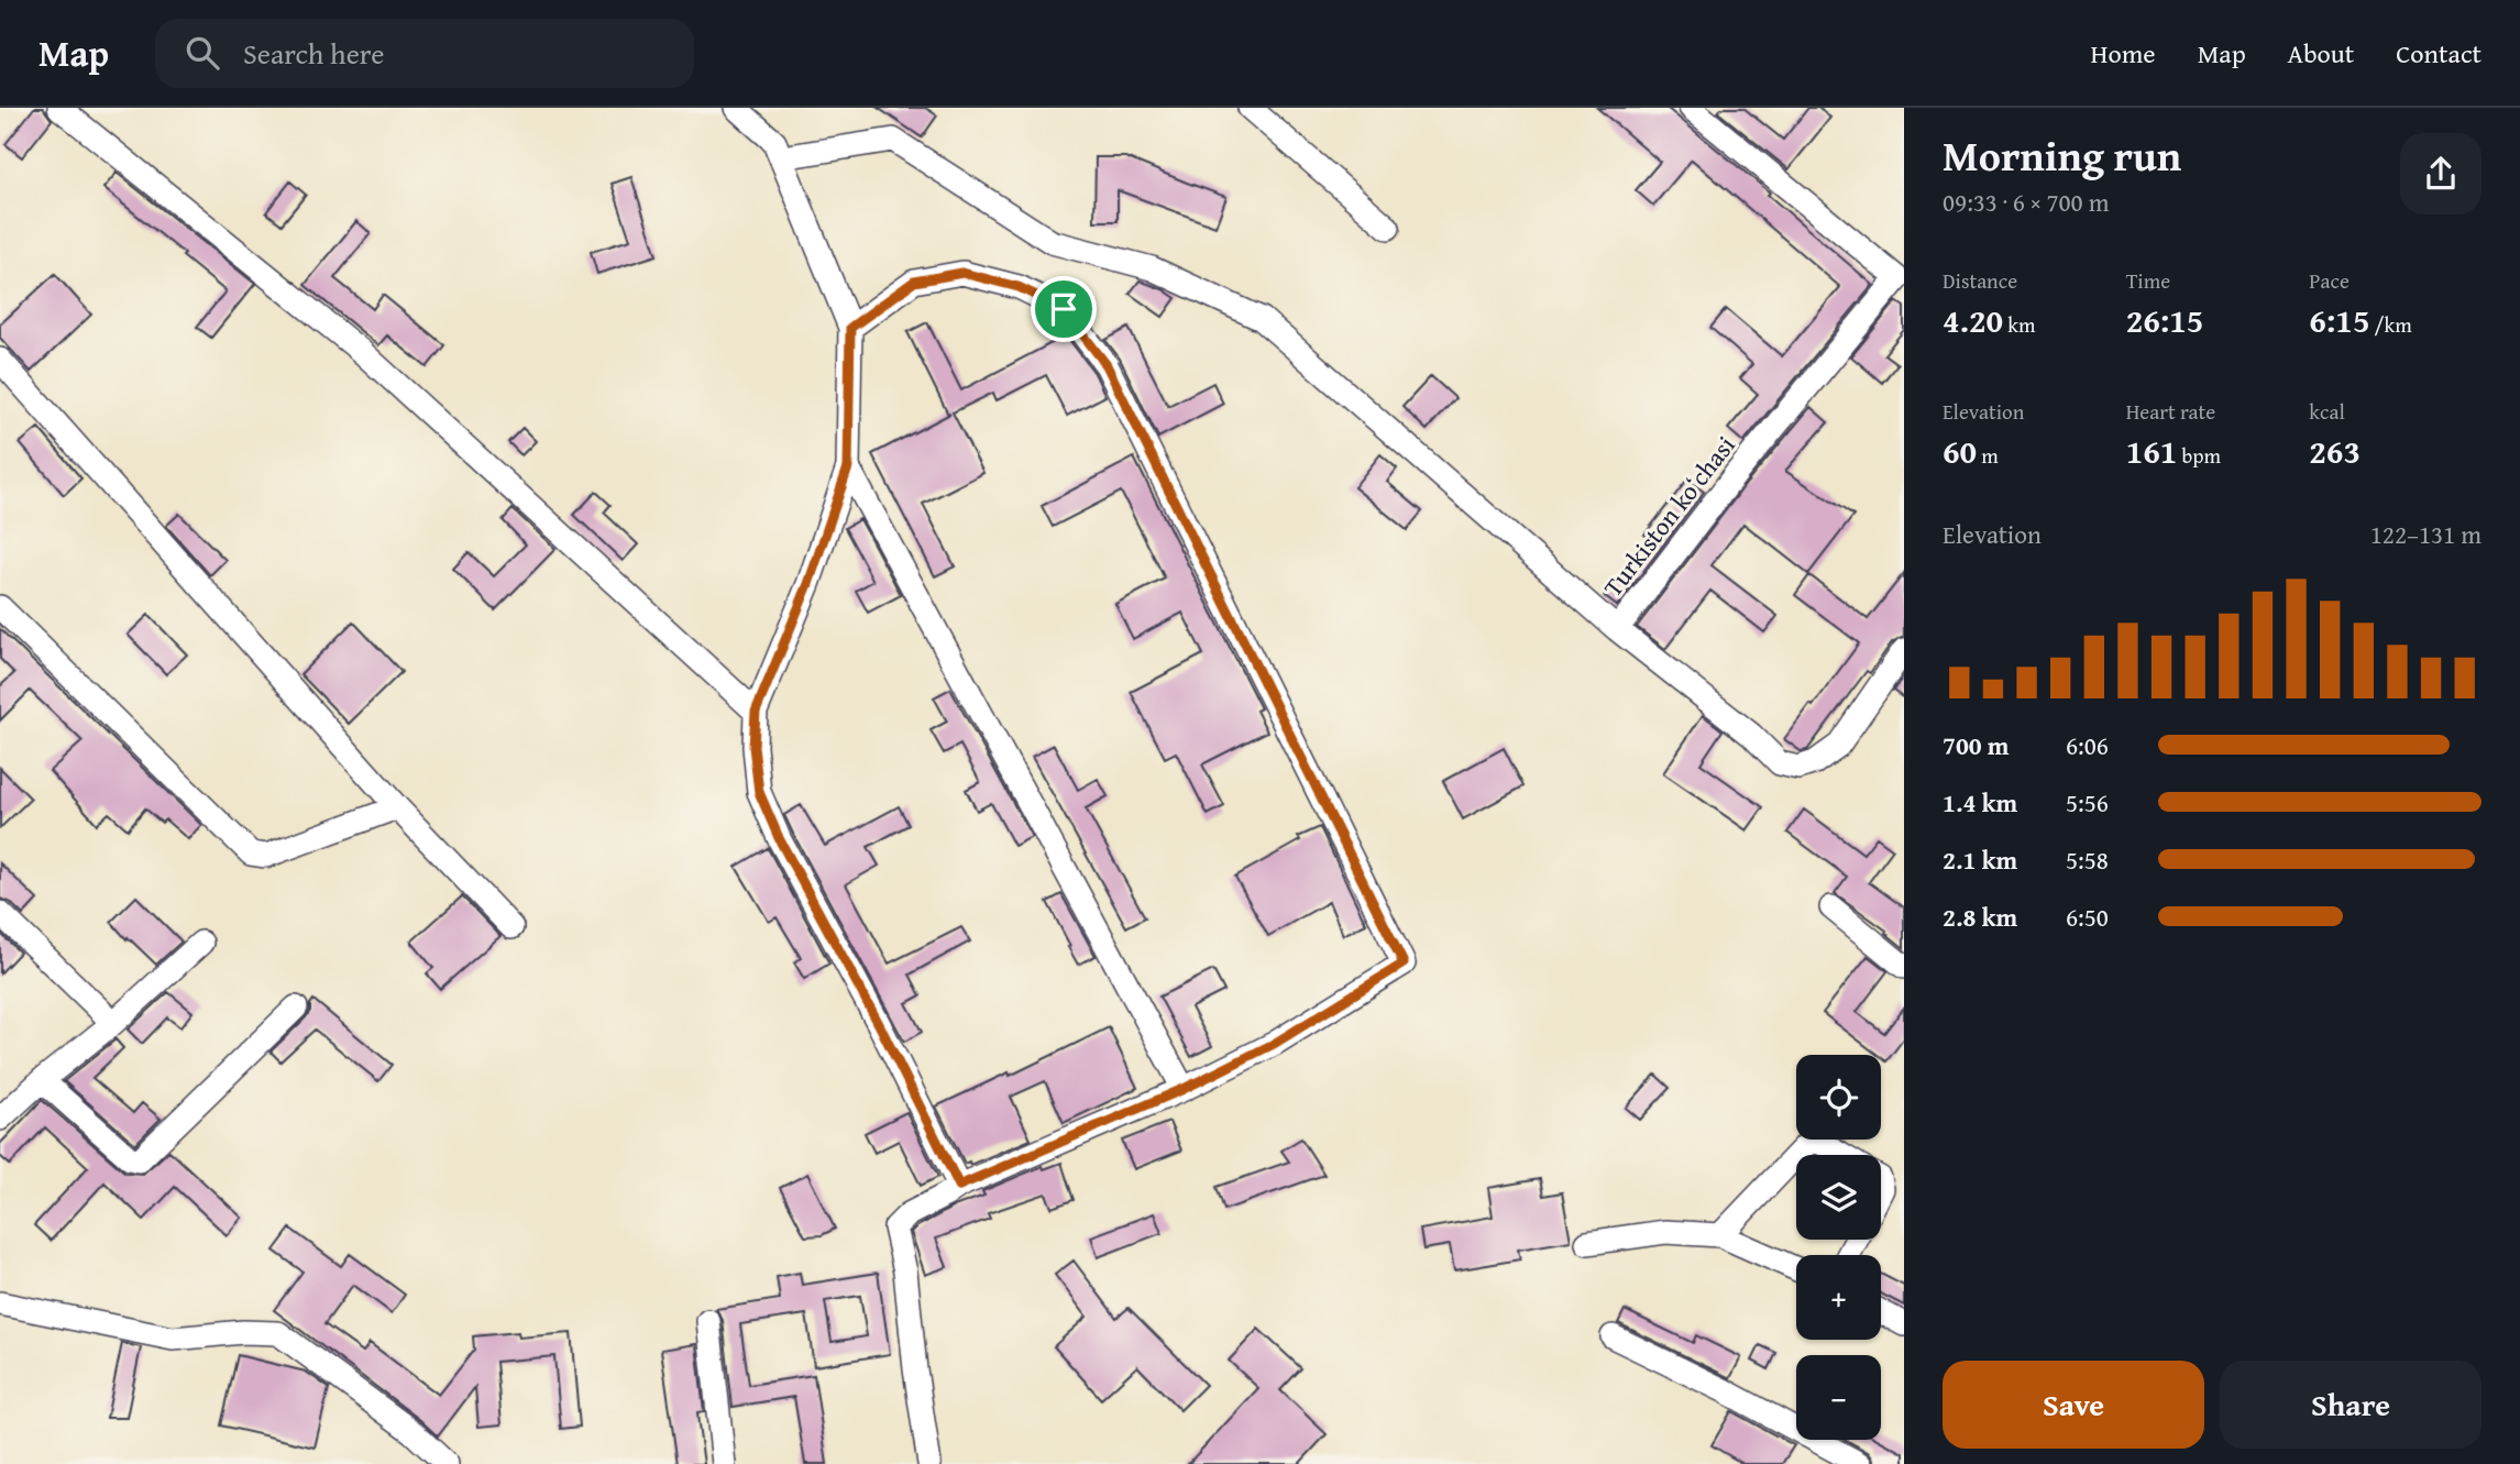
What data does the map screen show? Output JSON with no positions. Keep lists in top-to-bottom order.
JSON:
{
  "streets": {
    "street": ["Turkiston koʻchasi"]
  },
  "page": {
    "header": "Map",
    "search": "Search here",
    "nav": [
      "Home",
      "Map",
      "About",
      "Contact"
    ],
    "heading": ["Morning run", "09:33 · 6 × 700 m"],
    "stats": [
      ["Distance", "4.20 km"],
      ["Time", "26:15"],
      ["Pace", "6:15 /km"],
      ["Elevation", "60 m"],
      ["Heart rate", "161 bpm"],
      ["kcal", "263"]
    ],
    "chart": ["Elevation", "122–131 m"],
    "list": [
      {
        "name": "700 m",
        "note": "6:06"
      },
      {
        "name": "1.4 km",
        "note": "5:56"
      },
      {
        "name": "2.1 km",
        "note": "5:58"
      },
      {
        "name": "2.8 km",
        "note": "6:50"
      }
    ],
    "map_buttons": ["+", "−"],
    "buttons": ["Save", "Share"]
  }
}
